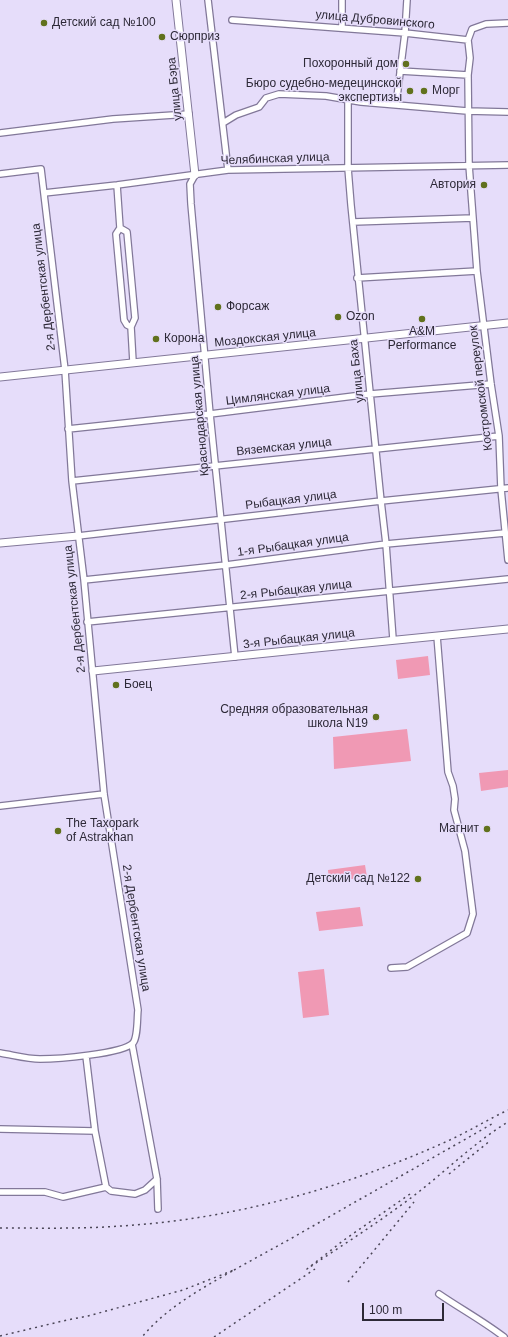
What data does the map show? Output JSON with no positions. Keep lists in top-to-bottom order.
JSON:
{
  "streets": {
    "main road": ["улица Бэра", "Моздокская улица", "3-я Рыбацкая улица"],
    "street": [
      "улица Дубровинского",
      "Челябинская улица",
      "2-я Дербентская улица",
      "улица Баха",
      "Костромской переулок",
      "Цимлянская улица",
      "Краснодарская улица",
      "Вяземская улица",
      "Рыбацкая улица",
      "1-я Рыбацкая улица",
      "2-я Рыбацкая улица"
    ]
  },
  "crossings": [
    ["улица Дубровинского", "Костромской переулок"],
    ["улица Бэра", "Челябинская улица"],
    ["улица Бэра", "Краснодарская улица"],
    ["Челябинская улица", "2-я Дербентская улица"],
    ["Челябинская улица", "улица Баха"],
    ["Челябинская улица", "Костромской переулок"],
    ["Челябинская улица", "Краснодарская улица"],
    ["2-я Дербентская улица", "Моздокская улица"],
    ["2-я Дербентская улица", "Цимлянская улица"],
    ["2-я Дербентская улица", "Вяземская улица"],
    ["2-я Дербентская улица", "Рыбацкая улица"],
    ["2-я Дербентская улица", "1-я Рыбацкая улица"],
    ["2-я Дербентская улица", "2-я Рыбацкая улица"],
    ["2-я Дербентская улица", "3-я Рыбацкая улица"],
    ["Моздокская улица", "улица Баха"],
    ["Моздокская улица", "Костромской переулок"],
    ["Моздокская улица", "Краснодарская улица"],
    ["улица Баха", "Цимлянская улица"],
    ["улица Баха", "Вяземская улица"],
    ["улица Баха", "Рыбацкая улица"],
    ["улица Баха", "1-я Рыбацкая улица"],
    ["улица Баха", "2-я Рыбацкая улица"],
    ["улица Баха", "3-я Рыбацкая улица"],
    ["Костромской переулок", "Цимлянская улица"],
    ["Костромской переулок", "Вяземская улица"],
    ["Костромской переулок", "Рыбацкая улица"],
    ["Костромской переулок", "1-я Рыбацкая улица"],
    ["Цимлянская улица", "Краснодарская улица"],
    ["Краснодарская улица", "Вяземская улица"],
    ["Краснодарская улица", "Рыбацкая улица"],
    ["Краснодарская улица", "1-я Рыбацкая улица"],
    ["Краснодарская улица", "2-я Рыбацкая улица"],
    ["Краснодарская улица", "3-я Рыбацкая улица"]
  ],
  "places": [
    "Детский сад №100",
    "Сюрприз",
    "Похоронный дом",
    "Бюро судебно-медецинской экспертизы",
    "Морг",
    "Автория",
    "Форсаж",
    "Ozon",
    "A&M Performance",
    "Корона",
    "Боец",
    "Средняя образовательная школа N19",
    "Магнит",
    "The Taxopark of Astrakhan",
    "Детский сад №122"
  ],
  "scale_bar": "100 m"
}
